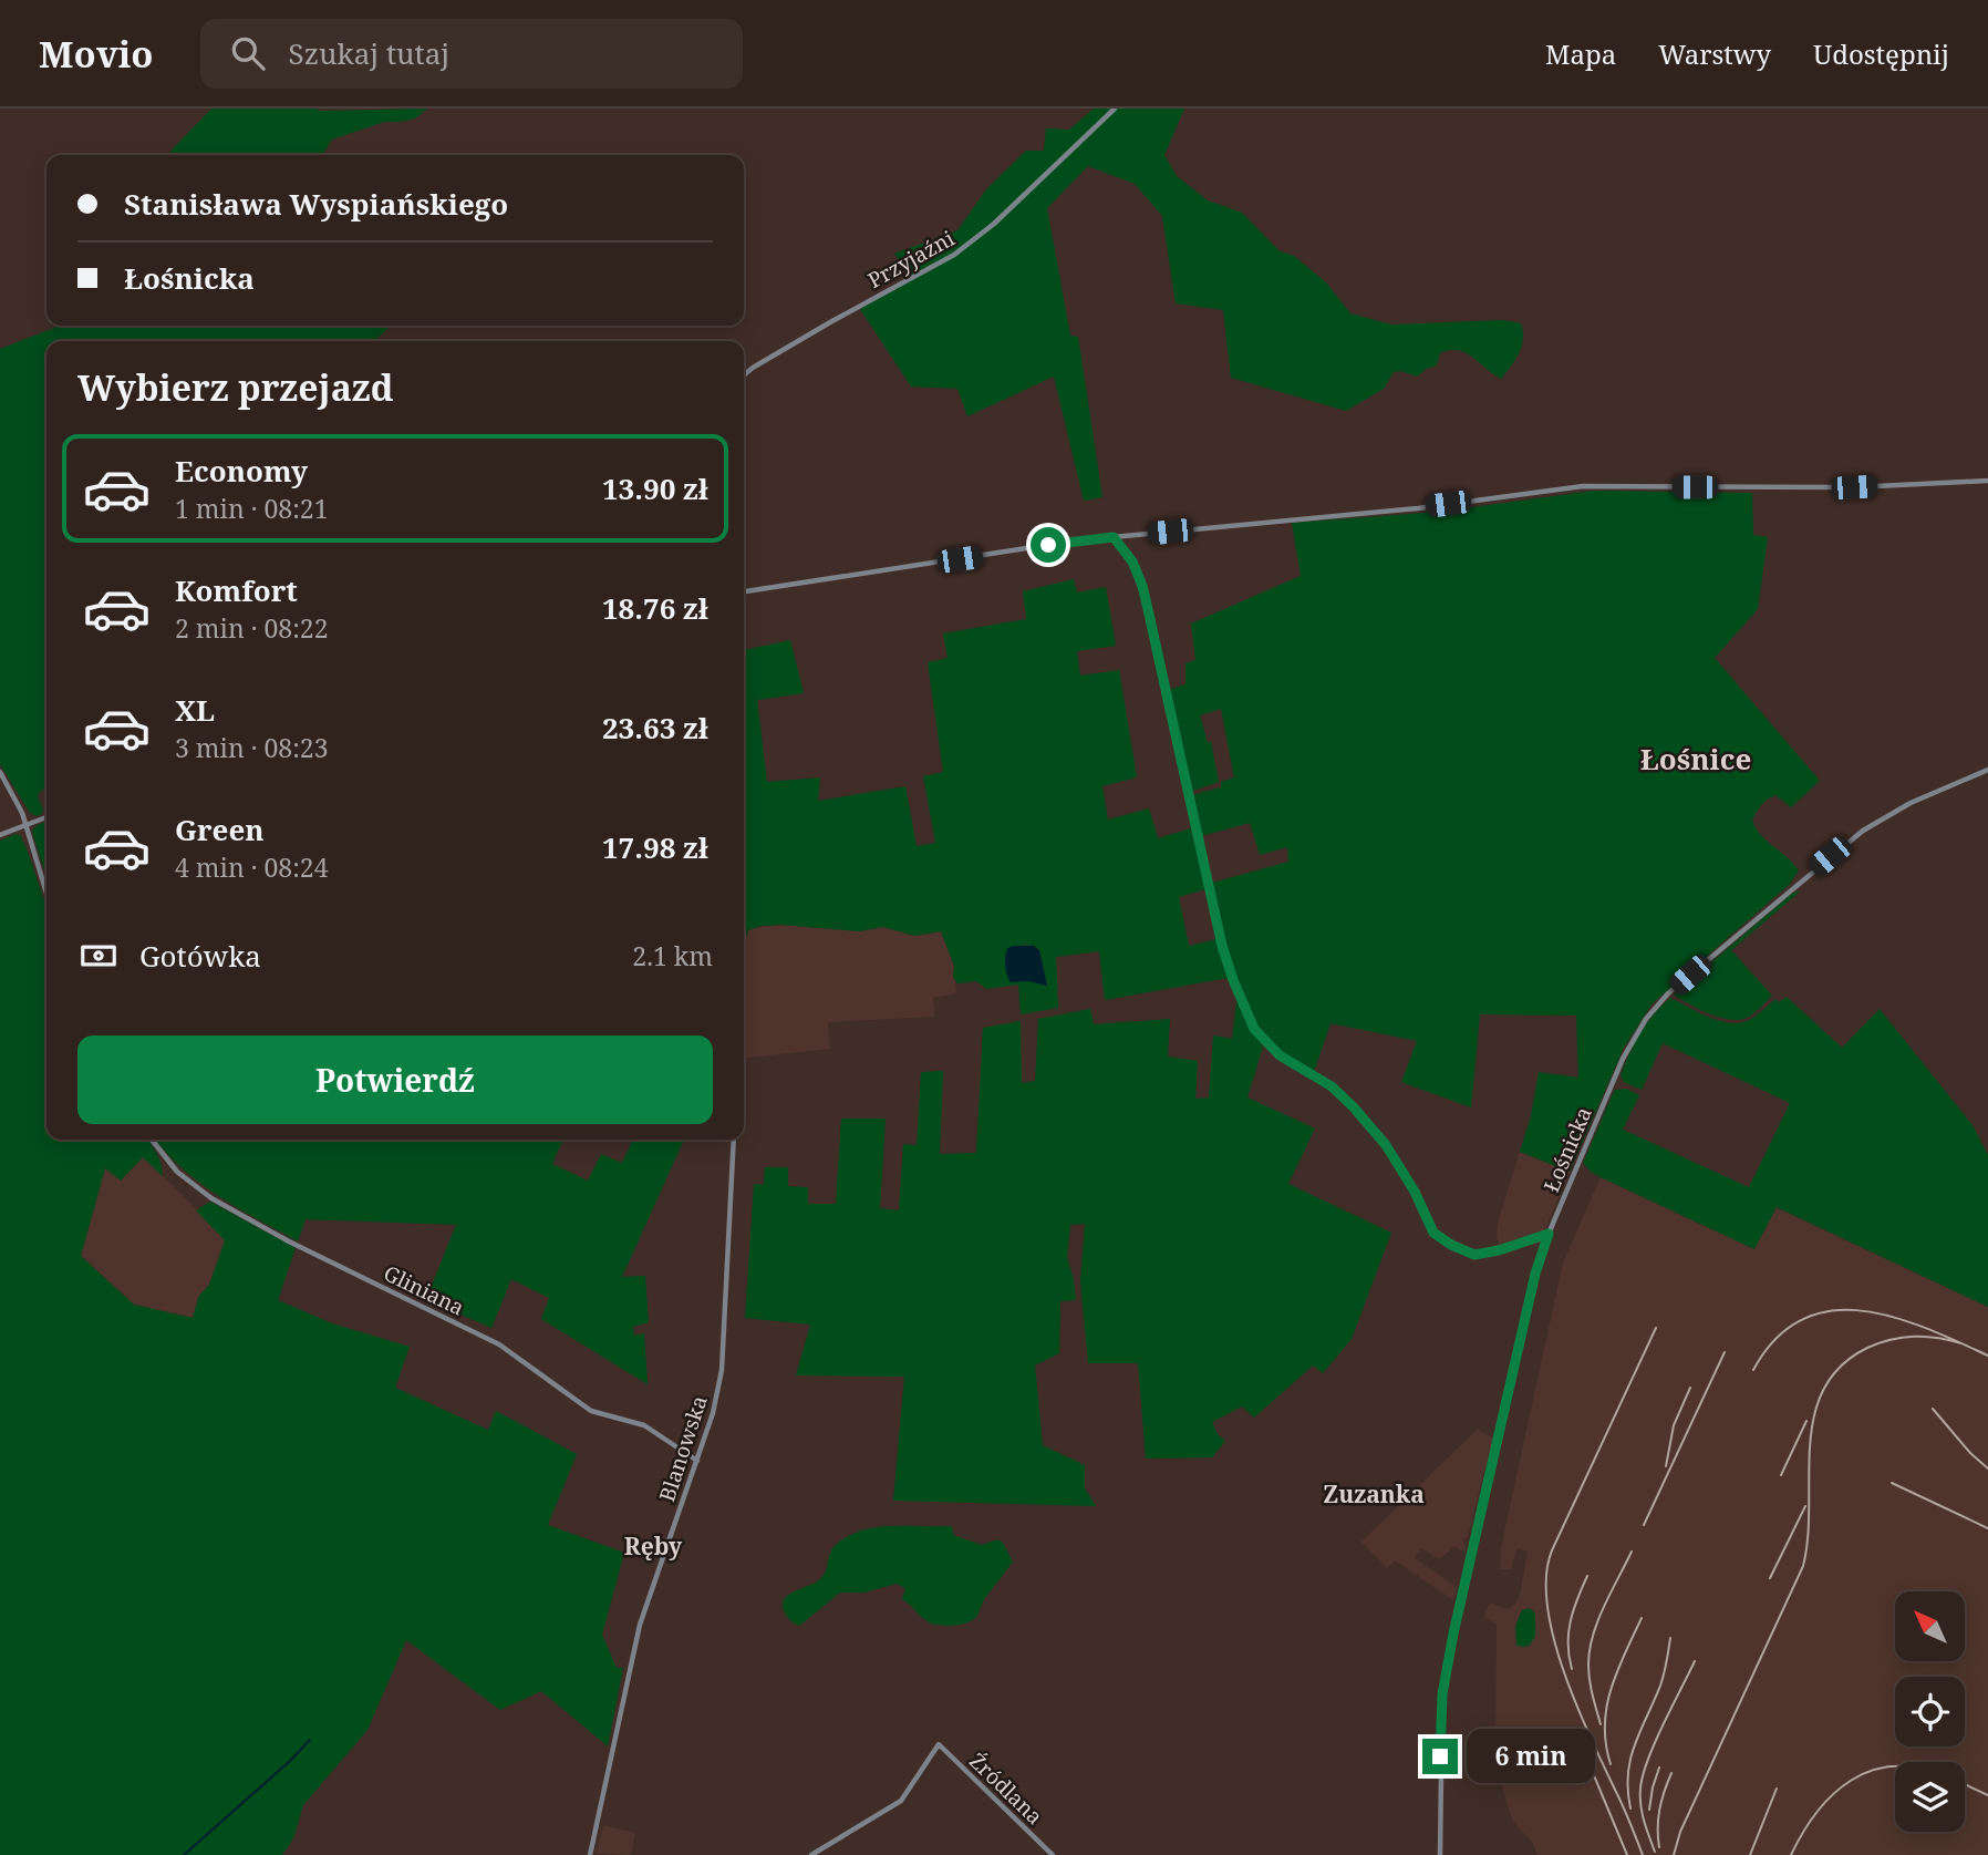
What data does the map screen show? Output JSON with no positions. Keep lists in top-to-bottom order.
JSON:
{
  "streets": {
    "street": [
      "Przyjaźni",
      "Łośnicka",
      "Gliniana",
      "Blanowska",
      "Źródlana"
    ]
  },
  "crossings": [
    ["Gliniana", "Blanowska"]
  ],
  "districts": ["Łośnice", "Zuzanka", "Ręby"],
  "north": "top left",
  "page": {
    "header": "Movio",
    "search": "Szukaj tutaj",
    "nav": ["Mapa", "Warstwy", "Udostępnij"],
    "banner": ["Stanisława Wyspiańskiego", "Łośnicka"],
    "heading": "Wybierz przejazd",
    "list": [
      {
        "name": "Economy",
        "note": "1 min · 08:21",
        "value": "13.90 zł"
      },
      {
        "name": "Komfort",
        "note": "2 min · 08:22",
        "value": "18.76 zł"
      },
      {
        "name": "XL",
        "note": "3 min · 08:23",
        "value": "23.63 zł"
      },
      {
        "name": "Green",
        "note": "4 min · 08:24",
        "value": "17.98 zł"
      }
    ],
    "pay": ["Gotówka", "2.1 km"],
    "buttons": "Potwierdź",
    "bubble": "6 min"
  }
}
